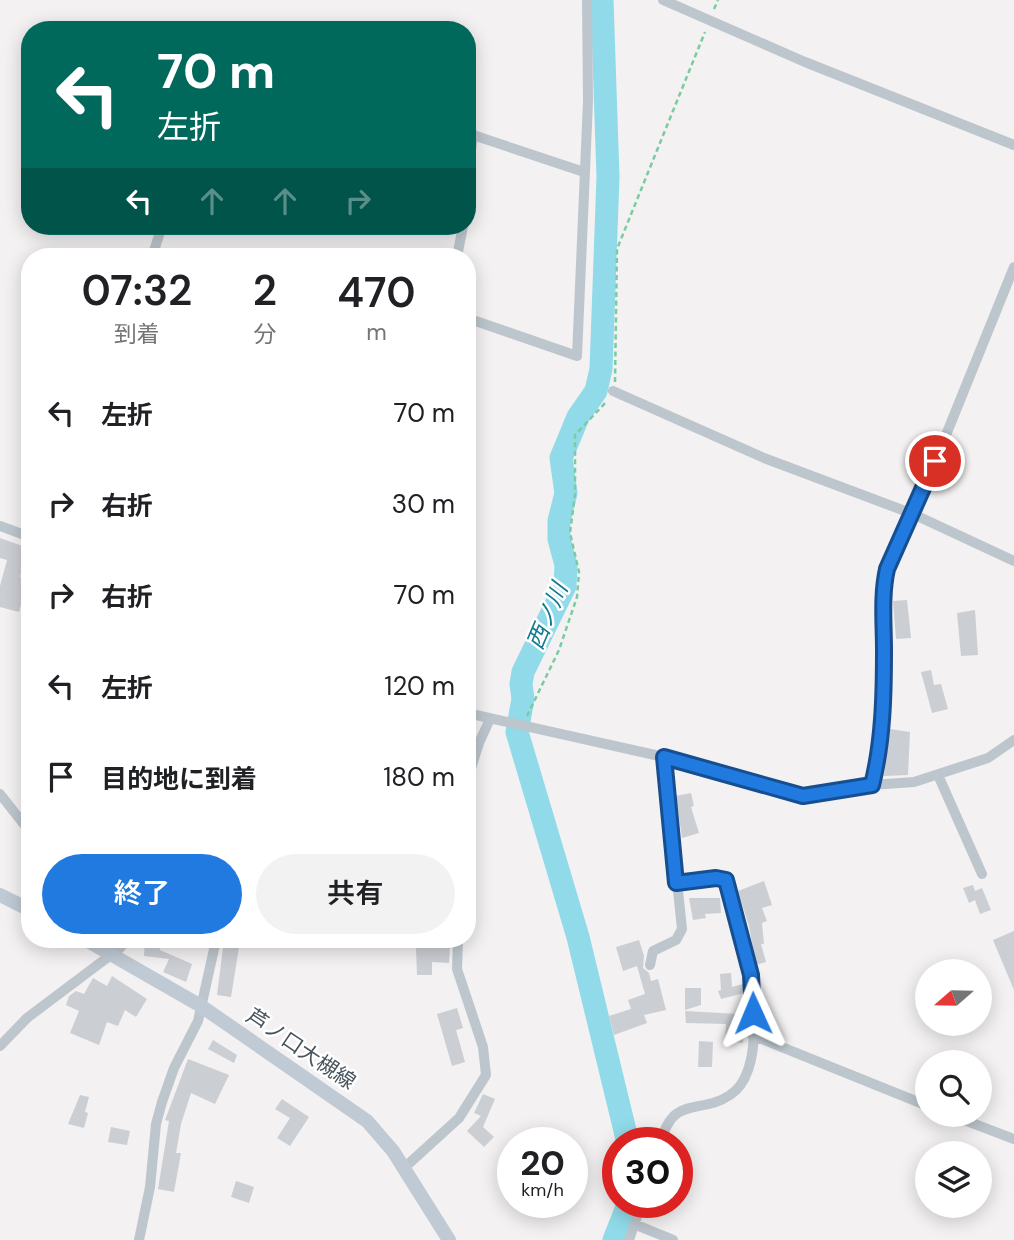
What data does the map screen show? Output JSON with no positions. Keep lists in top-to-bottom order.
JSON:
{
  "streets": {
    "main road": ["芦ノ口大槻線"]
  },
  "water": ["西ノ川"],
  "north": "left",
  "page": {
    "turn": ["70 m", "左折"],
    "eta": [
      "07:32",
      "到着",
      "2",
      "分",
      "470",
      "m"
    ],
    "list": [
      {
        "name": "左折",
        "value": "70 m"
      },
      {
        "name": "右折",
        "value": "30 m"
      },
      {
        "name": "右折",
        "value": "70 m"
      },
      {
        "name": "左折",
        "value": "120 m"
      },
      {
        "name": "目的地に到着",
        "value": "180 m"
      }
    ],
    "buttons": ["終了", "共有"],
    "speed": "20 km/h",
    "limit": "30"
  }
}
